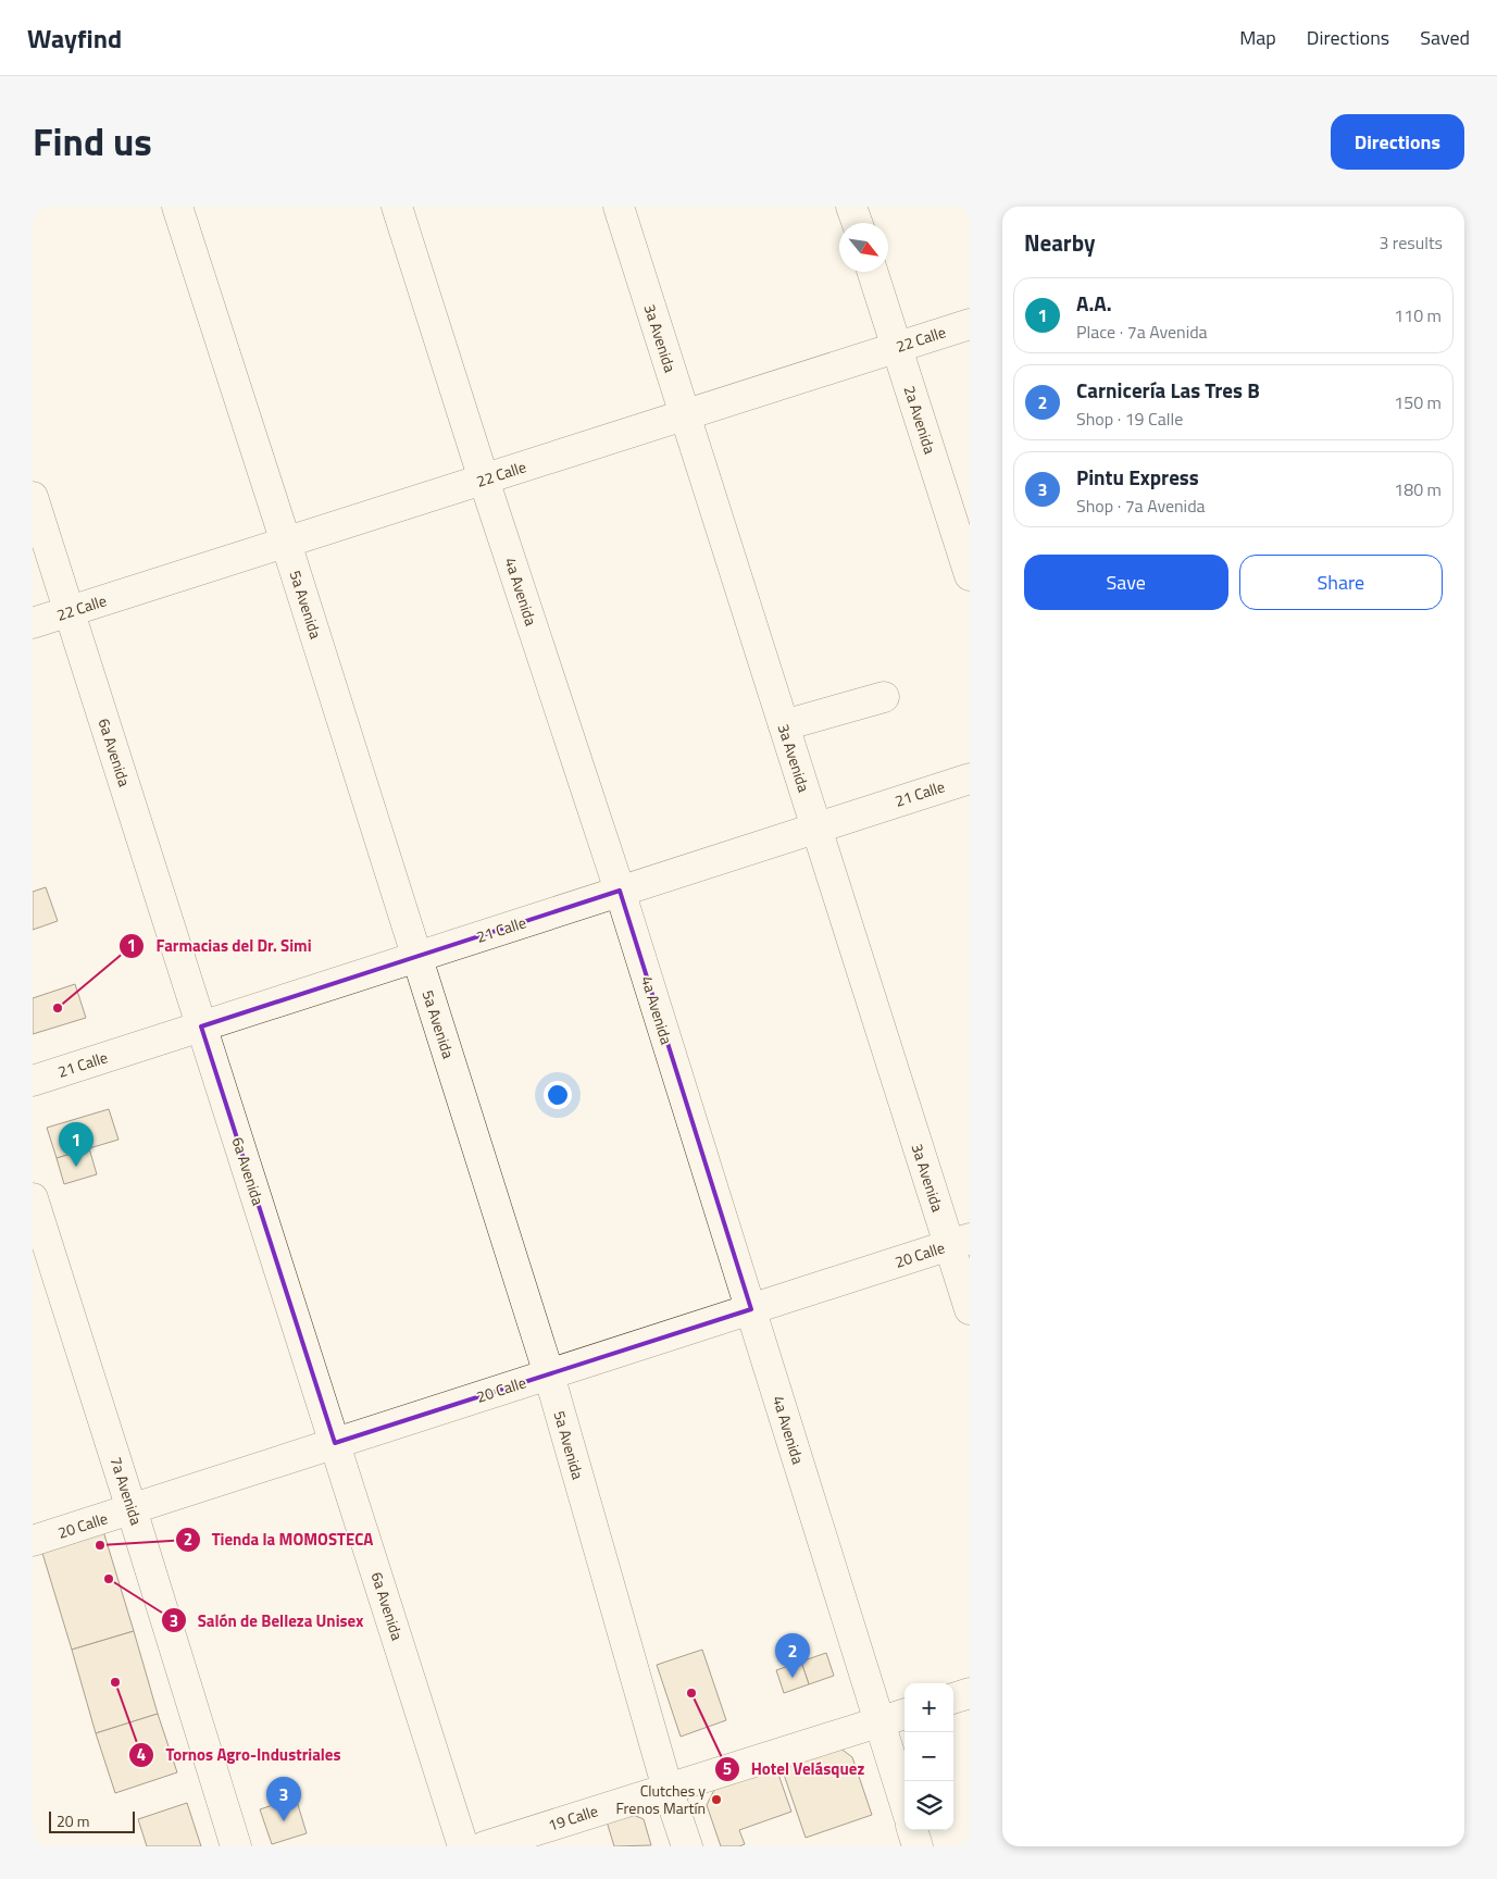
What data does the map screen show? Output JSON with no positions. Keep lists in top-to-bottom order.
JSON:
{
  "streets": {
    "street": [
      "3a Avenida",
      "22 Calle",
      "2a Avenida",
      "4a Avenida",
      "5a Avenida",
      "6a Avenida",
      "21 Calle",
      "20 Calle",
      "7a Avenida",
      "19 Calle"
    ]
  },
  "crossings": [
    ["3a Avenida", "22 Calle"],
    ["3a Avenida", "21 Calle"],
    ["3a Avenida", "20 Calle"],
    ["22 Calle", "2a Avenida"],
    ["22 Calle", "4a Avenida"],
    ["22 Calle", "5a Avenida"],
    ["22 Calle", "6a Avenida"],
    ["4a Avenida", "21 Calle"],
    ["4a Avenida", "20 Calle"],
    ["4a Avenida", "19 Calle"],
    ["5a Avenida", "21 Calle"],
    ["5a Avenida", "20 Calle"],
    ["5a Avenida", "19 Calle"],
    ["6a Avenida", "21 Calle"],
    ["6a Avenida", "20 Calle"],
    ["20 Calle", "7a Avenida"]
  ],
  "places": [
    "Farmacias del Dr. Simi",
    "Tienda la MOMOSTECA",
    "Salón de Belleza Unisex",
    "Tornos Agro-Industriales",
    "Hotel Velásquez",
    "Clutches y Frenos Martín"
  ],
  "scale_bar": "20 m",
  "north": "bottom right",
  "page": {
    "header": "Wayfind",
    "nav": ["Map", "Directions", "Saved"],
    "title": "Find us",
    "buttons": [
      "Directions",
      ["Save", "Share"]
    ],
    "heading": ["Nearby", "3 results"],
    "list": [
      {
        "mark": "1",
        "name": "A.A.",
        "note": "Place · 7a Avenida",
        "value": "110 m"
      },
      {
        "mark": "2",
        "name": "Carnicería Las Tres B",
        "note": "Shop · 19 Calle",
        "value": "150 m"
      },
      {
        "mark": "3",
        "name": "Pintu Express",
        "note": "Shop · 7a Avenida",
        "value": "180 m"
      }
    ],
    "pins": ["1", "2", "3"],
    "map_buttons": ["+", "−"],
    "scale": "20 m"
  }
}
